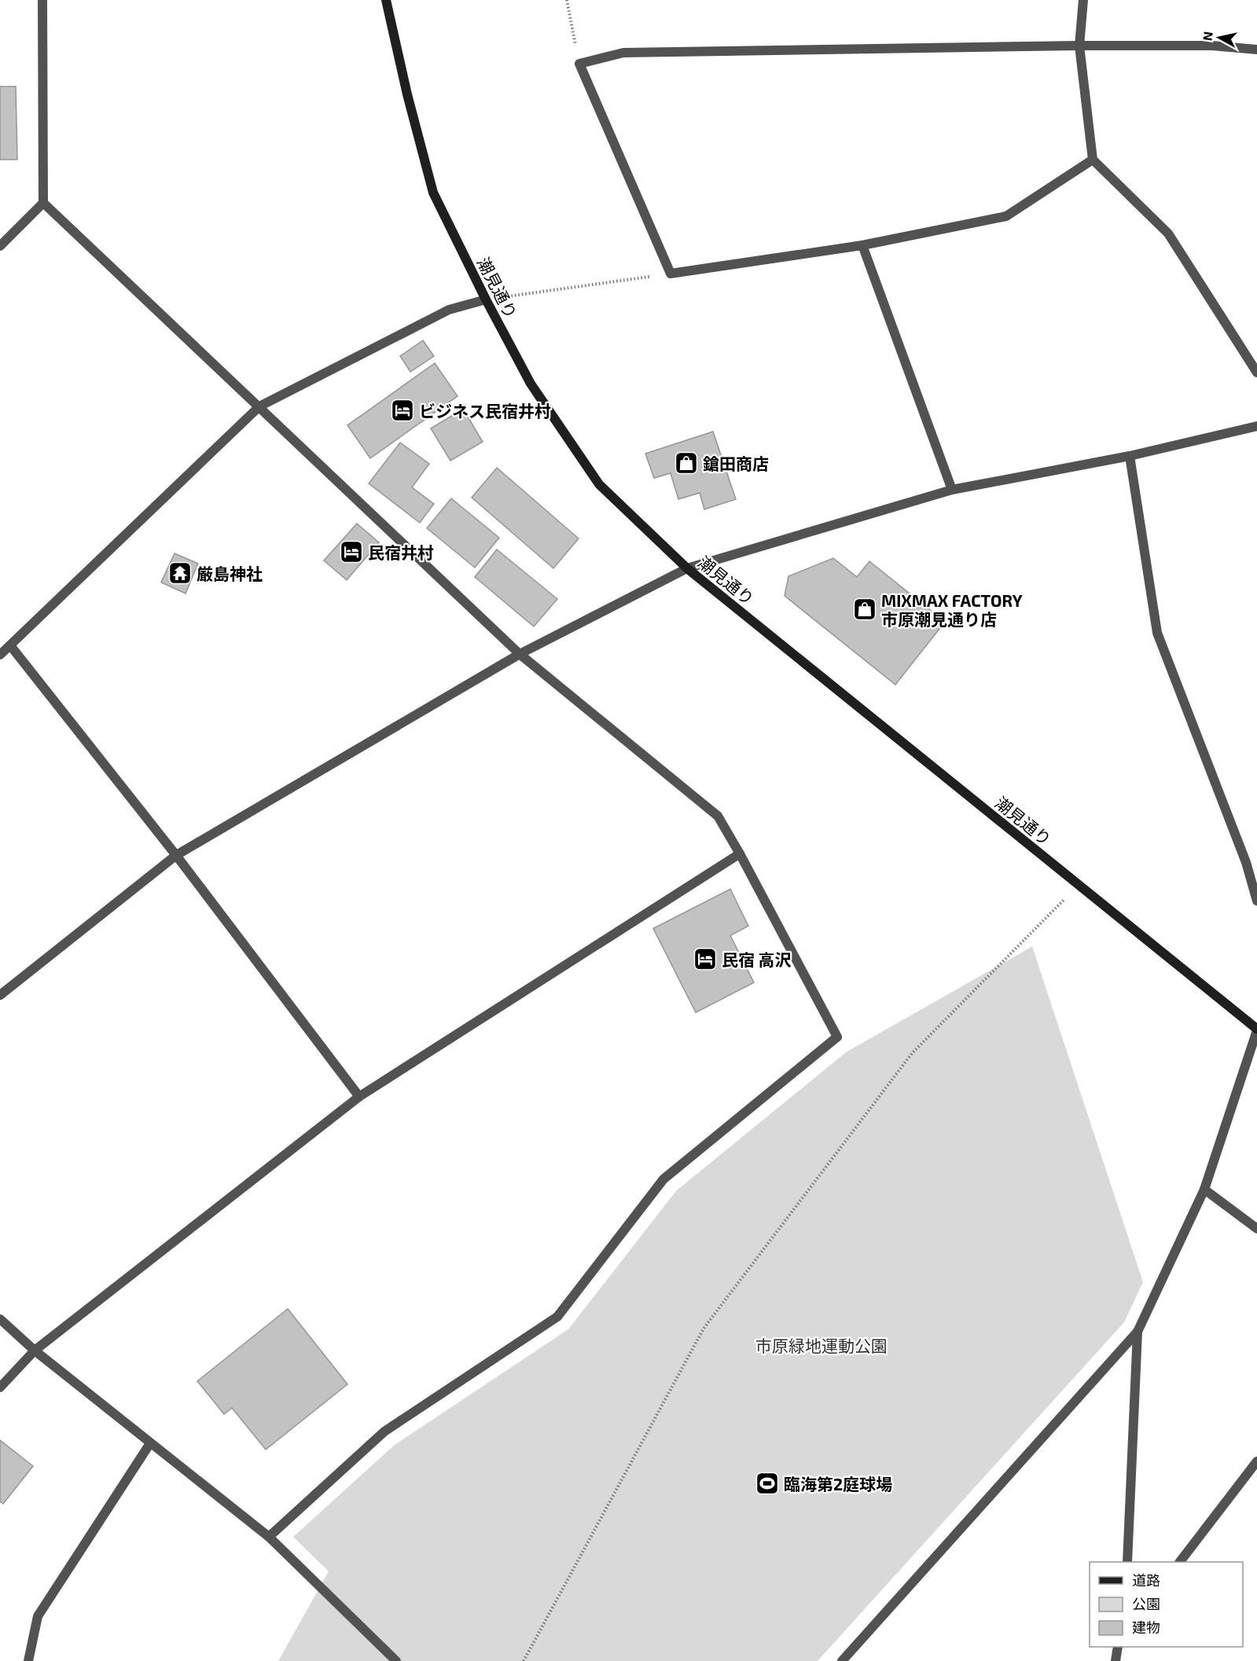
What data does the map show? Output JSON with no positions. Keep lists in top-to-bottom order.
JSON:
{
  "streets": {
    "street": ["潮見通り"]
  },
  "parks": ["市原緑地運動公園"],
  "places": {
    "hotel": ["ビジネス民宿井村", "民宿井村", "民宿 高沢"],
    "shop": ["鎗田商店", "MIXMAX FACTORY 市原潮見通り店"],
    "temple": ["厳島神社"],
    "sports": ["臨海第2庭球場"]
  },
  "legend": ["道路", "公園", "建物"],
  "north": "left"
}
